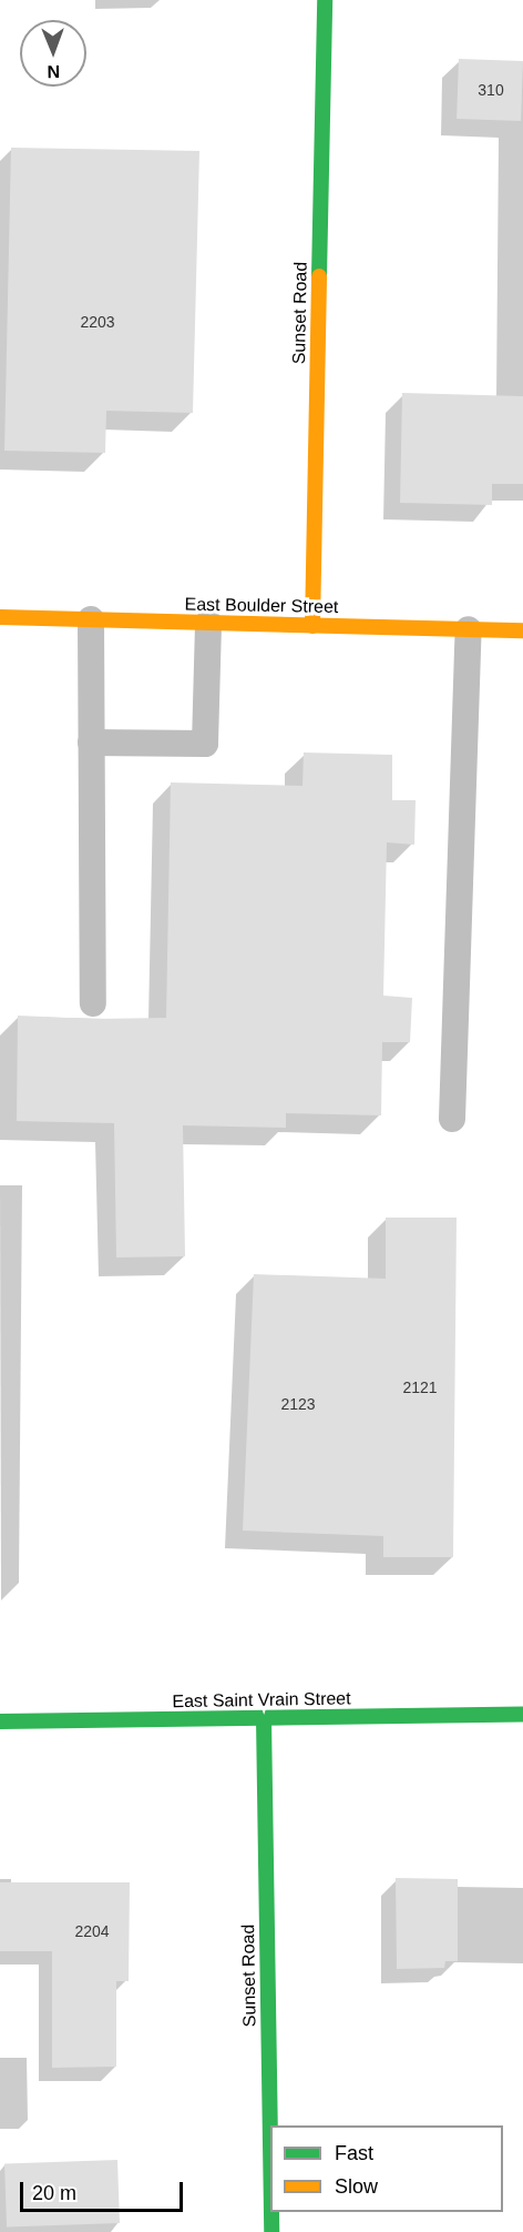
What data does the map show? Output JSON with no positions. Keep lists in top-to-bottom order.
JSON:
{
  "streets": {
    "street": ["Sunset Road", "East Boulder Street", "East Saint Vrain Street"]
  },
  "crossings": [
    ["Sunset Road", "East Boulder Street"],
    ["Sunset Road", "East Saint Vrain Street"]
  ],
  "house_numbers": [
    "310",
    "2203",
    "2121",
    "2123",
    "2204"
  ],
  "legend": ["Fast", "Slow"],
  "scale_bar": "20 m",
  "north": "bottom"
}
